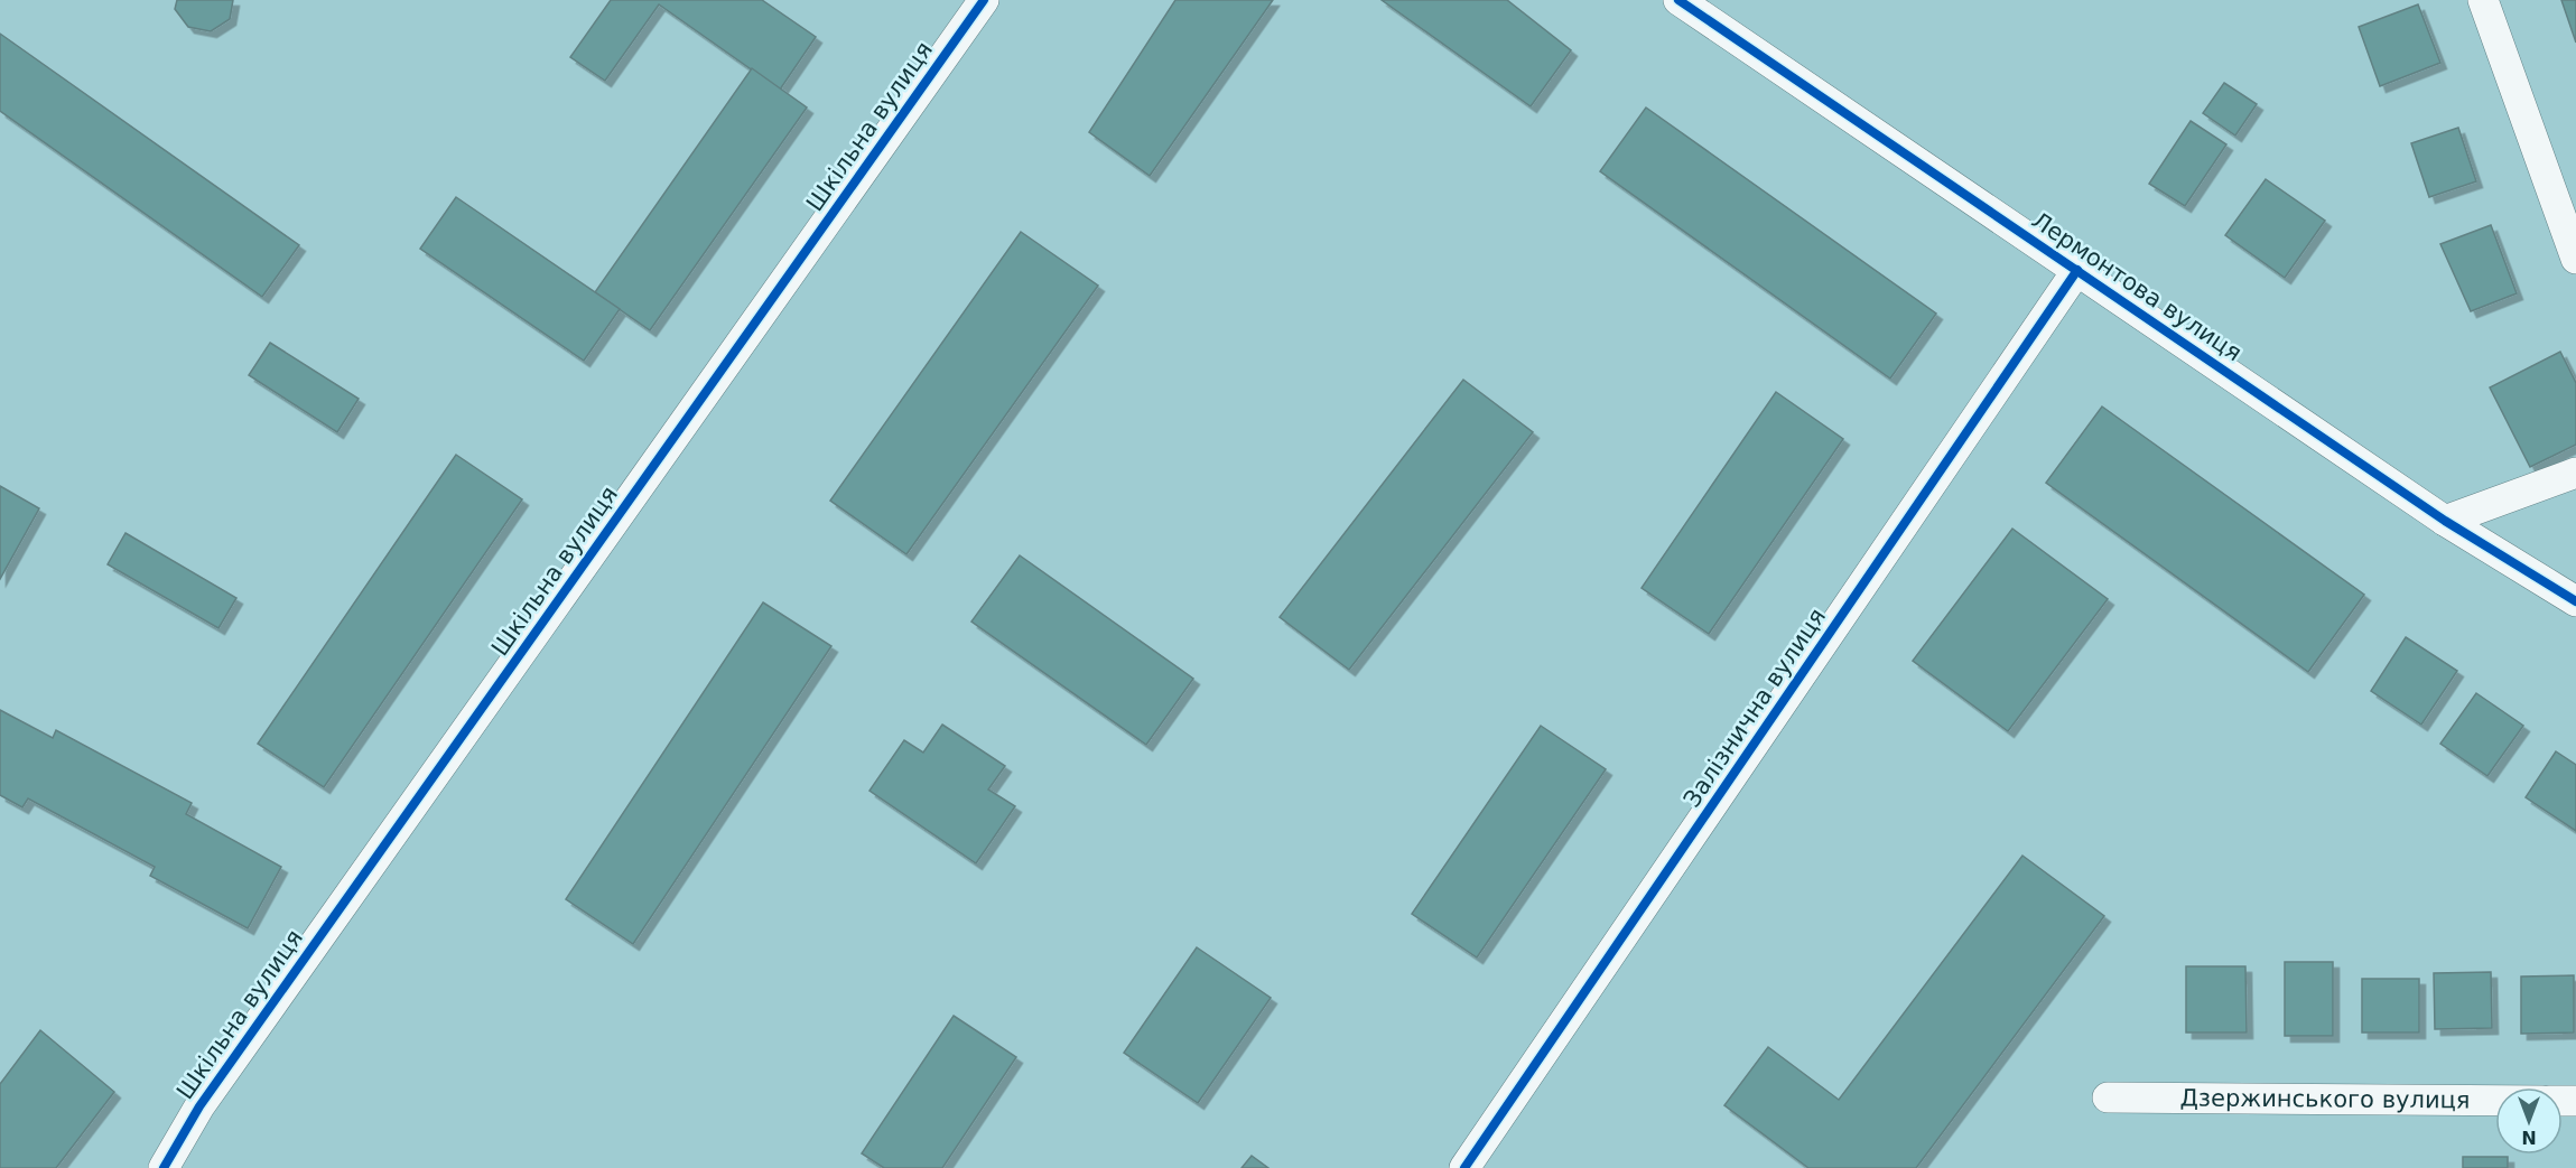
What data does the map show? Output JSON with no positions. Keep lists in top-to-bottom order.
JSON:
{
  "streets": {
    "street": [
      "Шкільна вулиця",
      "Лермонтова вулиця",
      "Залізнична вулиця",
      "Дзержинського вулиця"
    ]
  },
  "crossings": [
    ["Лермонтова вулиця", "Залізнична вулиця"]
  ],
  "north": "bottom"
}
